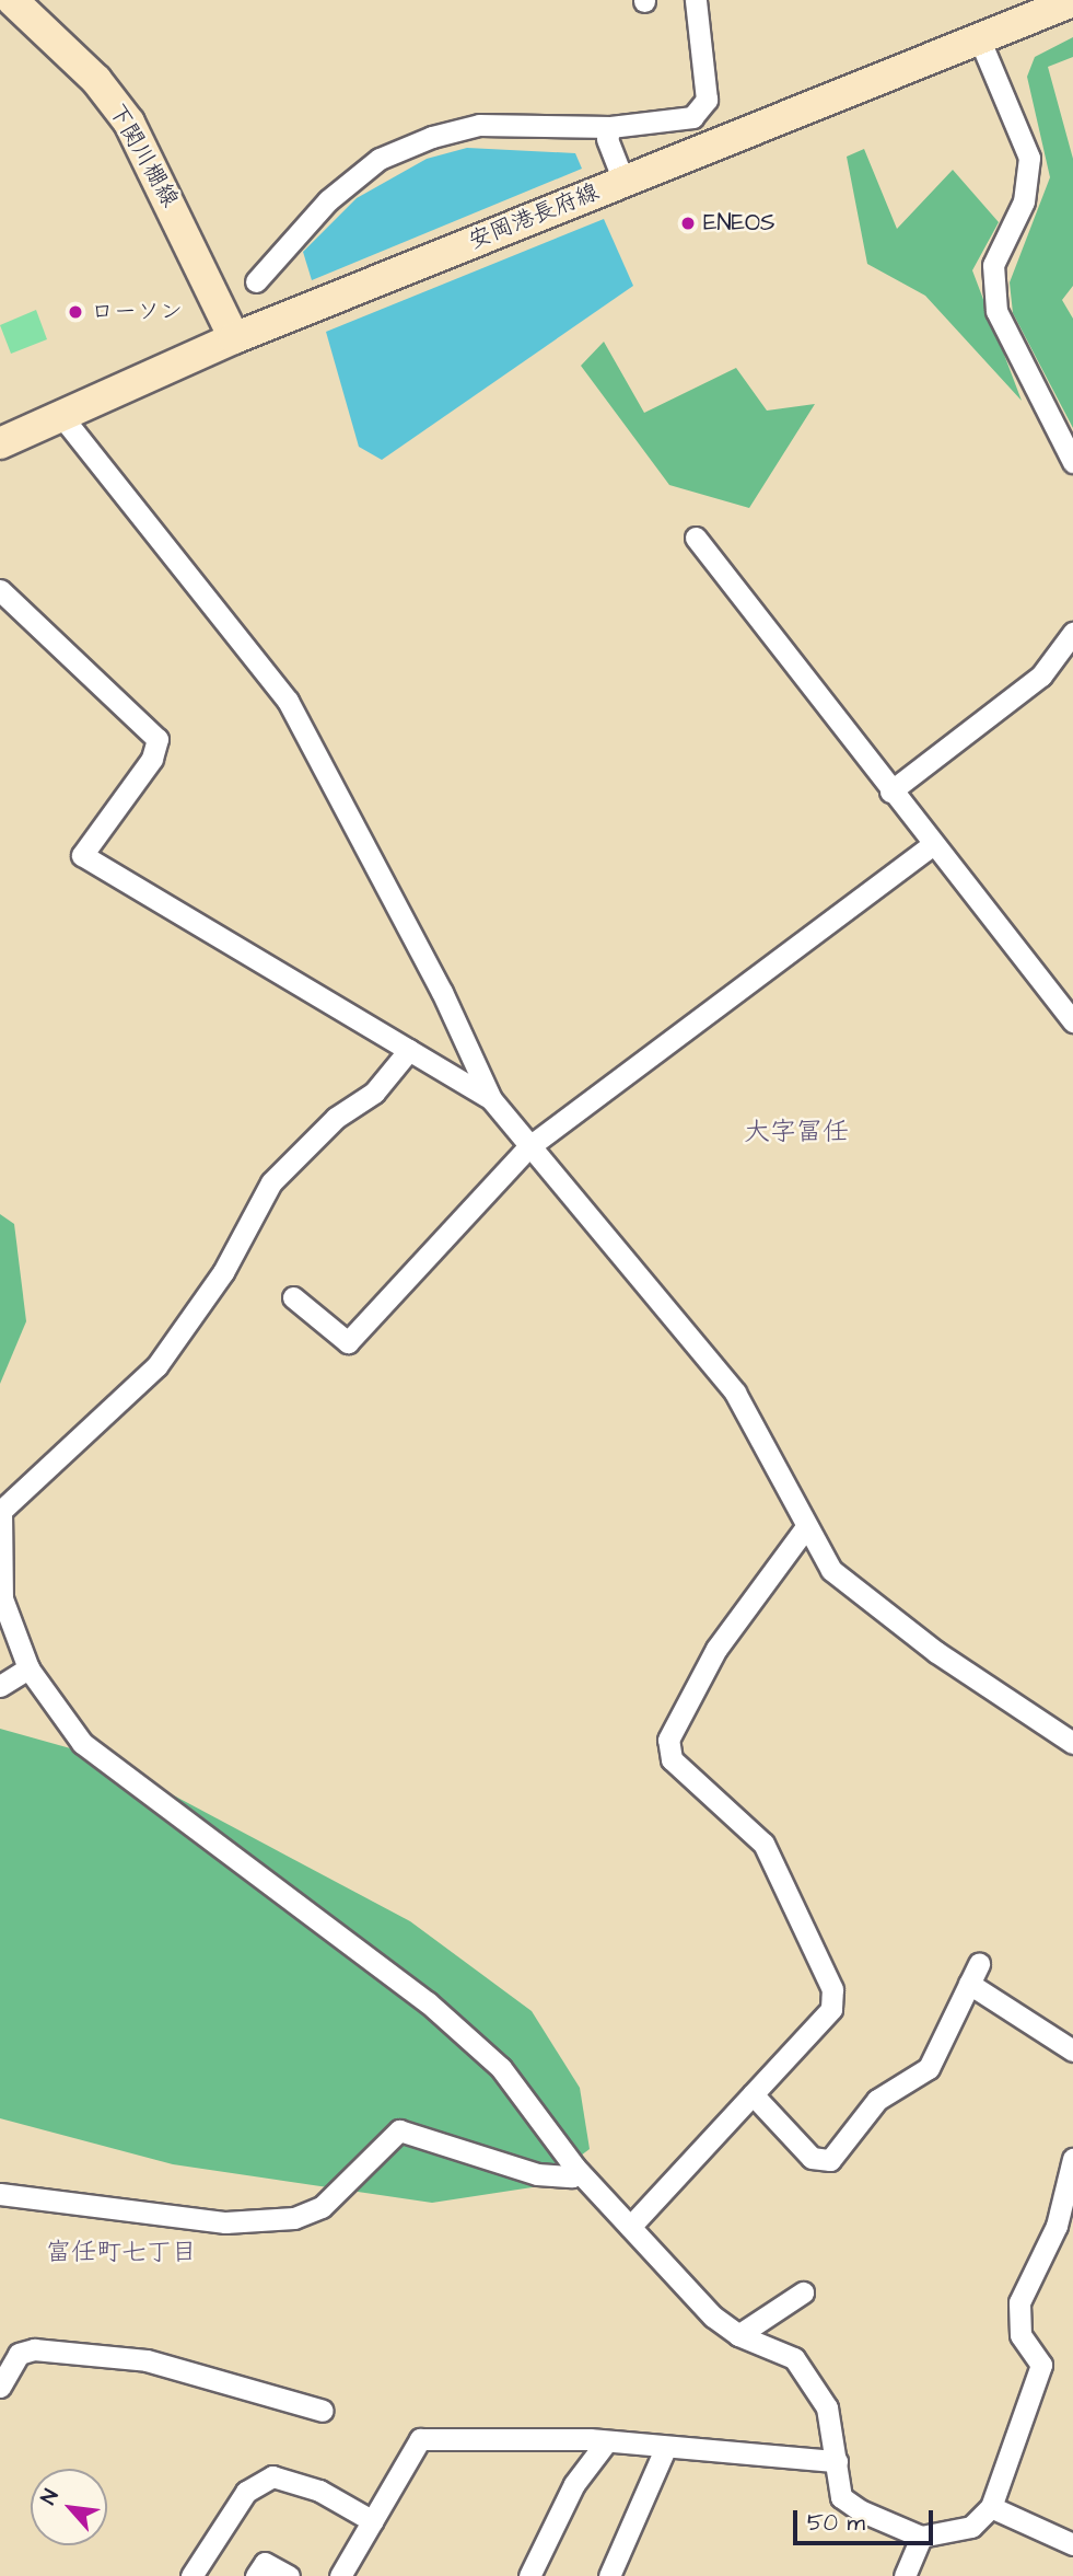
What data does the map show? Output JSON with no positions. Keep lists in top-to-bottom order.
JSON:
{
  "streets": {
    "main road": ["下関川棚線", "安岡港長府線"]
  },
  "crossings": [
    ["下関川棚線", "安岡港長府線"]
  ],
  "districts": ["大字冨任", "富任町七丁目"],
  "places": ["ENEOS", "ローソン"],
  "scale_bar": "50 m",
  "north": "top left"
}
